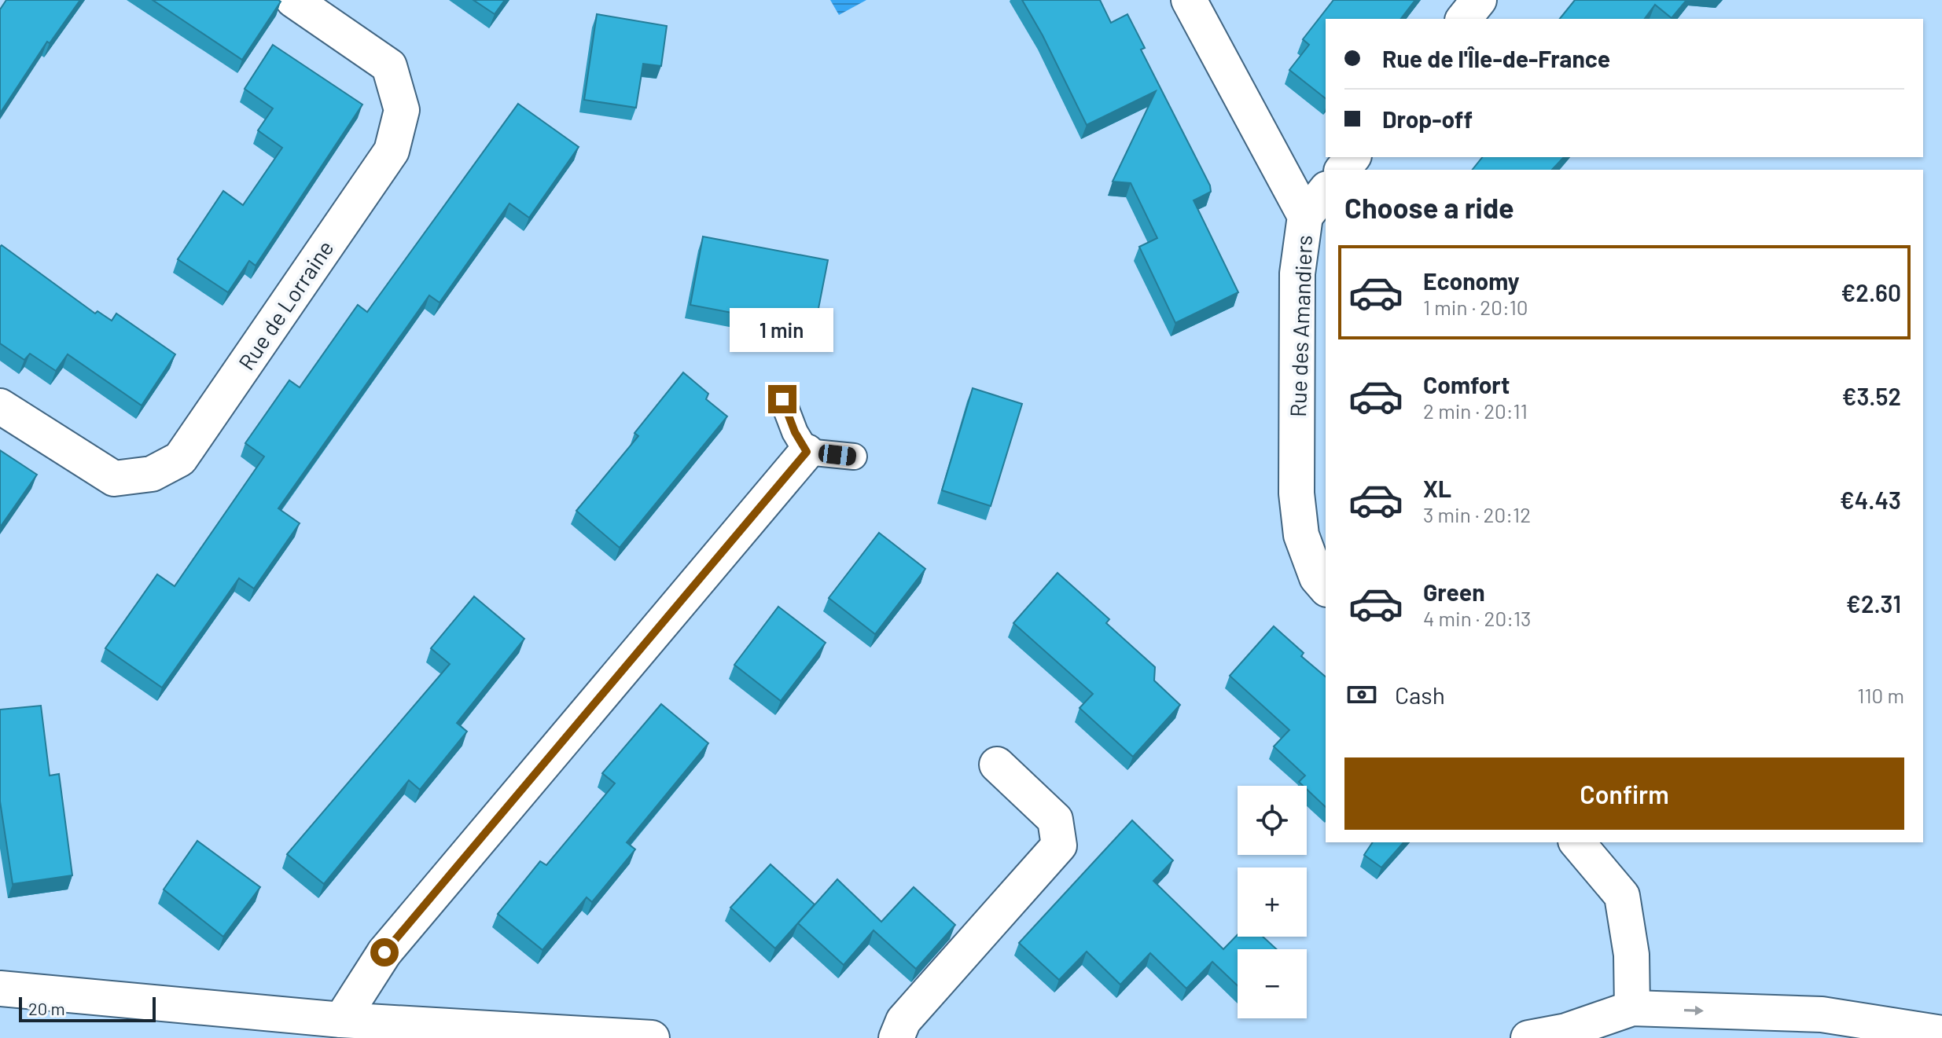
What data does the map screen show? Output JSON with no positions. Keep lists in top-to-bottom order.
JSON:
{
  "streets": {
    "street": ["Rue de Lorraine", "Rue des Amandiers"]
  },
  "scale_bar": "20 m",
  "page": {
    "banner": ["Rue de l'Île-de-France", "Drop-off"],
    "heading": "Choose a ride",
    "list": [
      {
        "name": "Economy",
        "note": "1 min · 20:10",
        "value": "€2.60"
      },
      {
        "name": "Comfort",
        "note": "2 min · 20:11",
        "value": "€3.52"
      },
      {
        "name": "XL",
        "note": "3 min · 20:12",
        "value": "€4.43"
      },
      {
        "name": "Green",
        "note": "4 min · 20:13",
        "value": "€2.31"
      }
    ],
    "bubble": "1 min",
    "pay": ["Cash", "110 m"],
    "buttons": "Confirm",
    "map_buttons": ["+", "−"],
    "scale": "20 m"
  }
}
